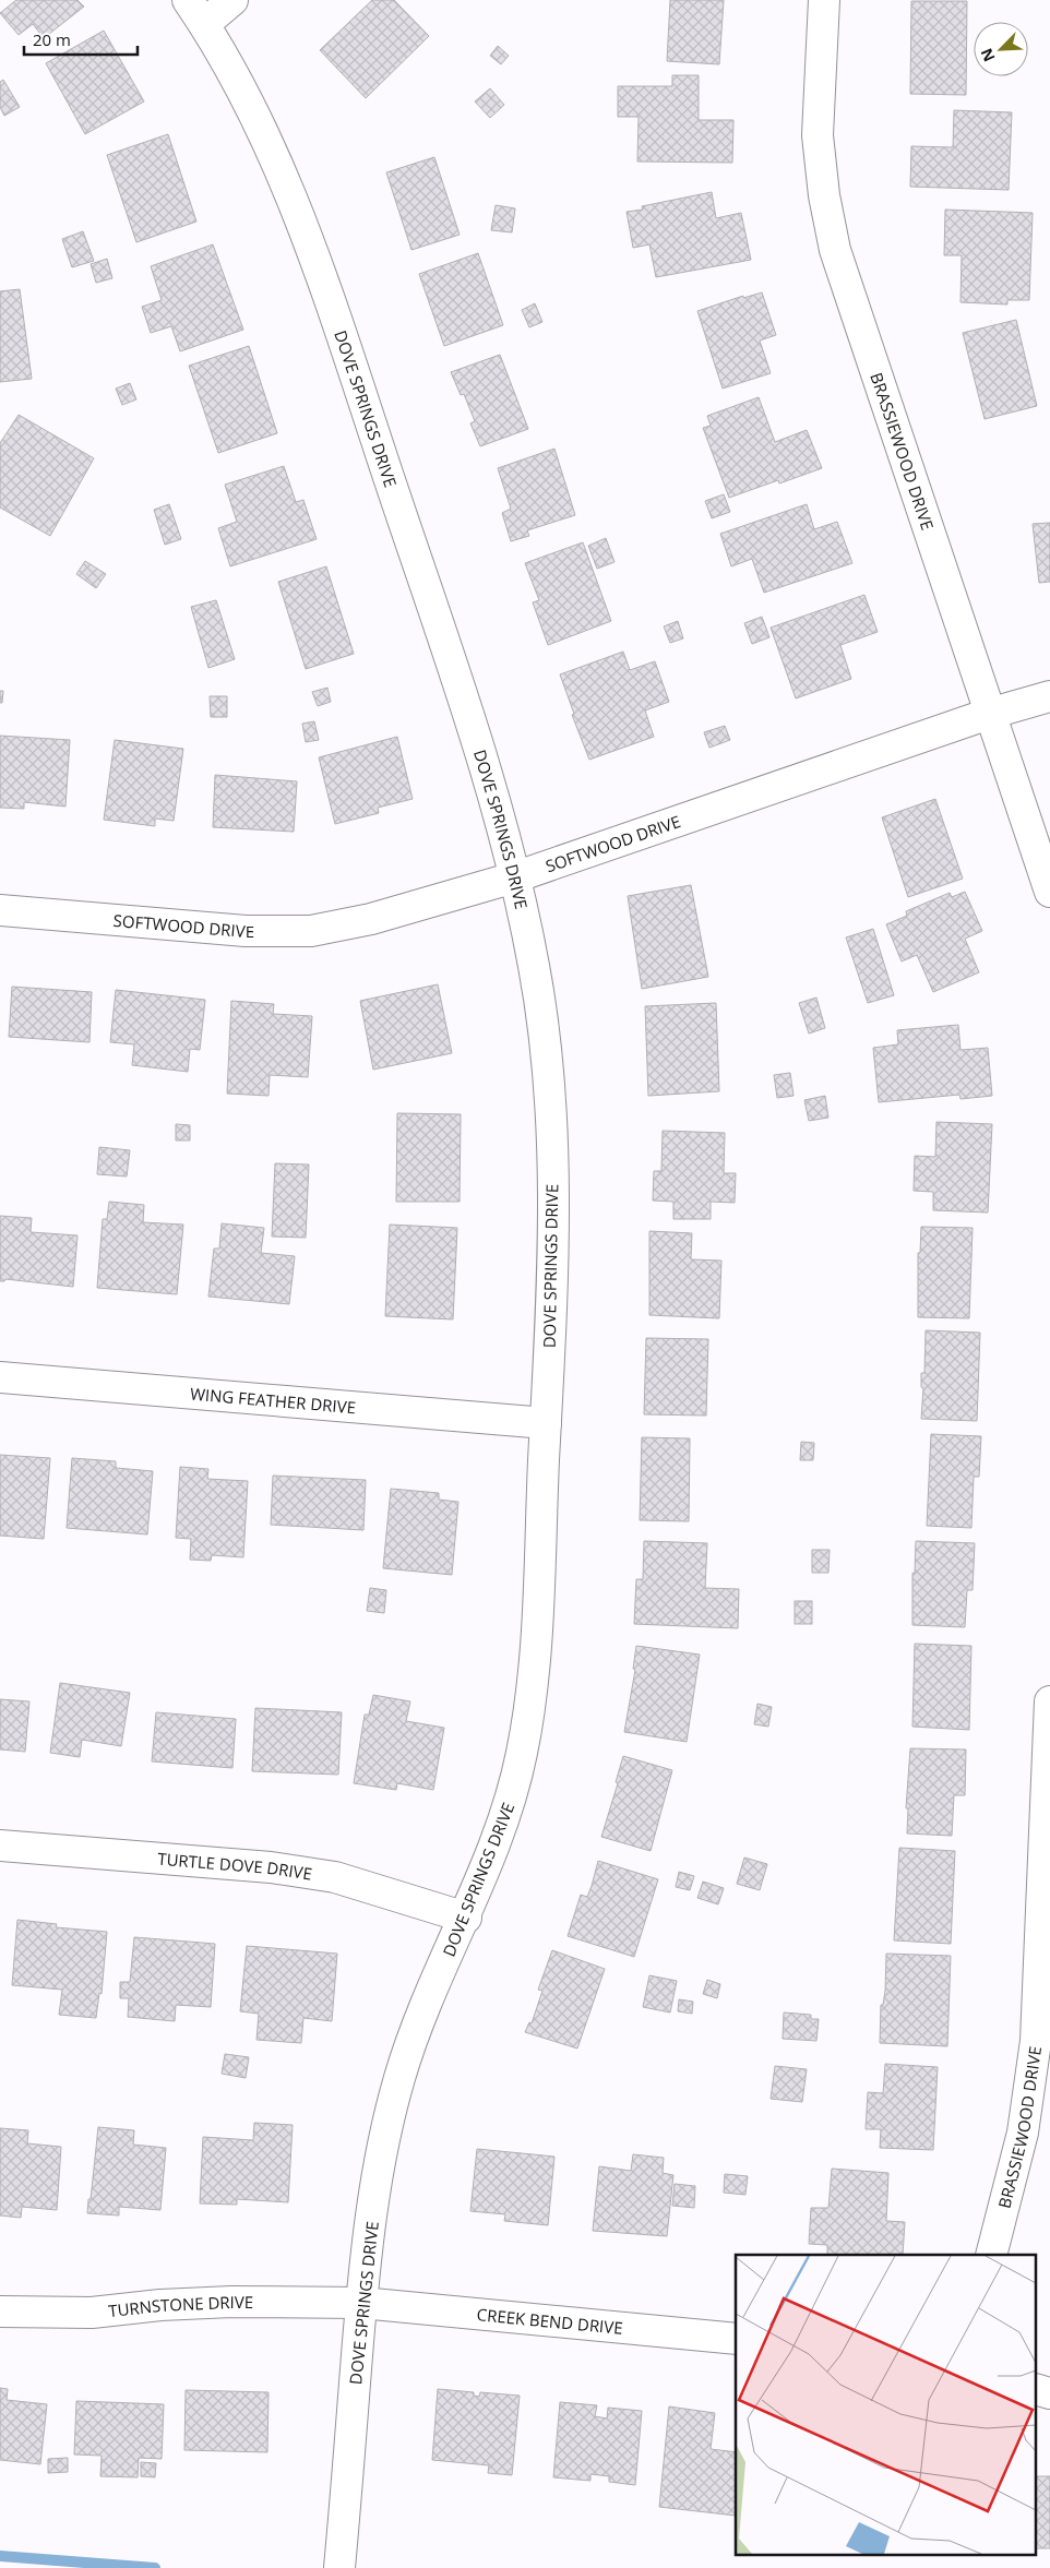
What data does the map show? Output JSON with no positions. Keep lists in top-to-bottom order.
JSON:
{
  "streets": {
    "street": [
      "DOVE SPRINGS DRIVE",
      "BRASSIEWOOD DRIVE",
      "SOFTWOOD DRIVE",
      "WING FEATHER DRIVE",
      "TURTLE DOVE DRIVE",
      "TURNSTONE DRIVE",
      "CREEK BEND DRIVE"
    ]
  },
  "crossings": [
    ["DOVE SPRINGS DRIVE", "SOFTWOOD DRIVE"],
    ["DOVE SPRINGS DRIVE", "WING FEATHER DRIVE"],
    ["DOVE SPRINGS DRIVE", "TURTLE DOVE DRIVE"],
    ["DOVE SPRINGS DRIVE", "TURNSTONE DRIVE"],
    ["DOVE SPRINGS DRIVE", "CREEK BEND DRIVE"],
    ["BRASSIEWOOD DRIVE", "SOFTWOOD DRIVE"],
    ["TURNSTONE DRIVE", "CREEK BEND DRIVE"]
  ],
  "scale_bar": "20 m",
  "north": "bottom left"
}
